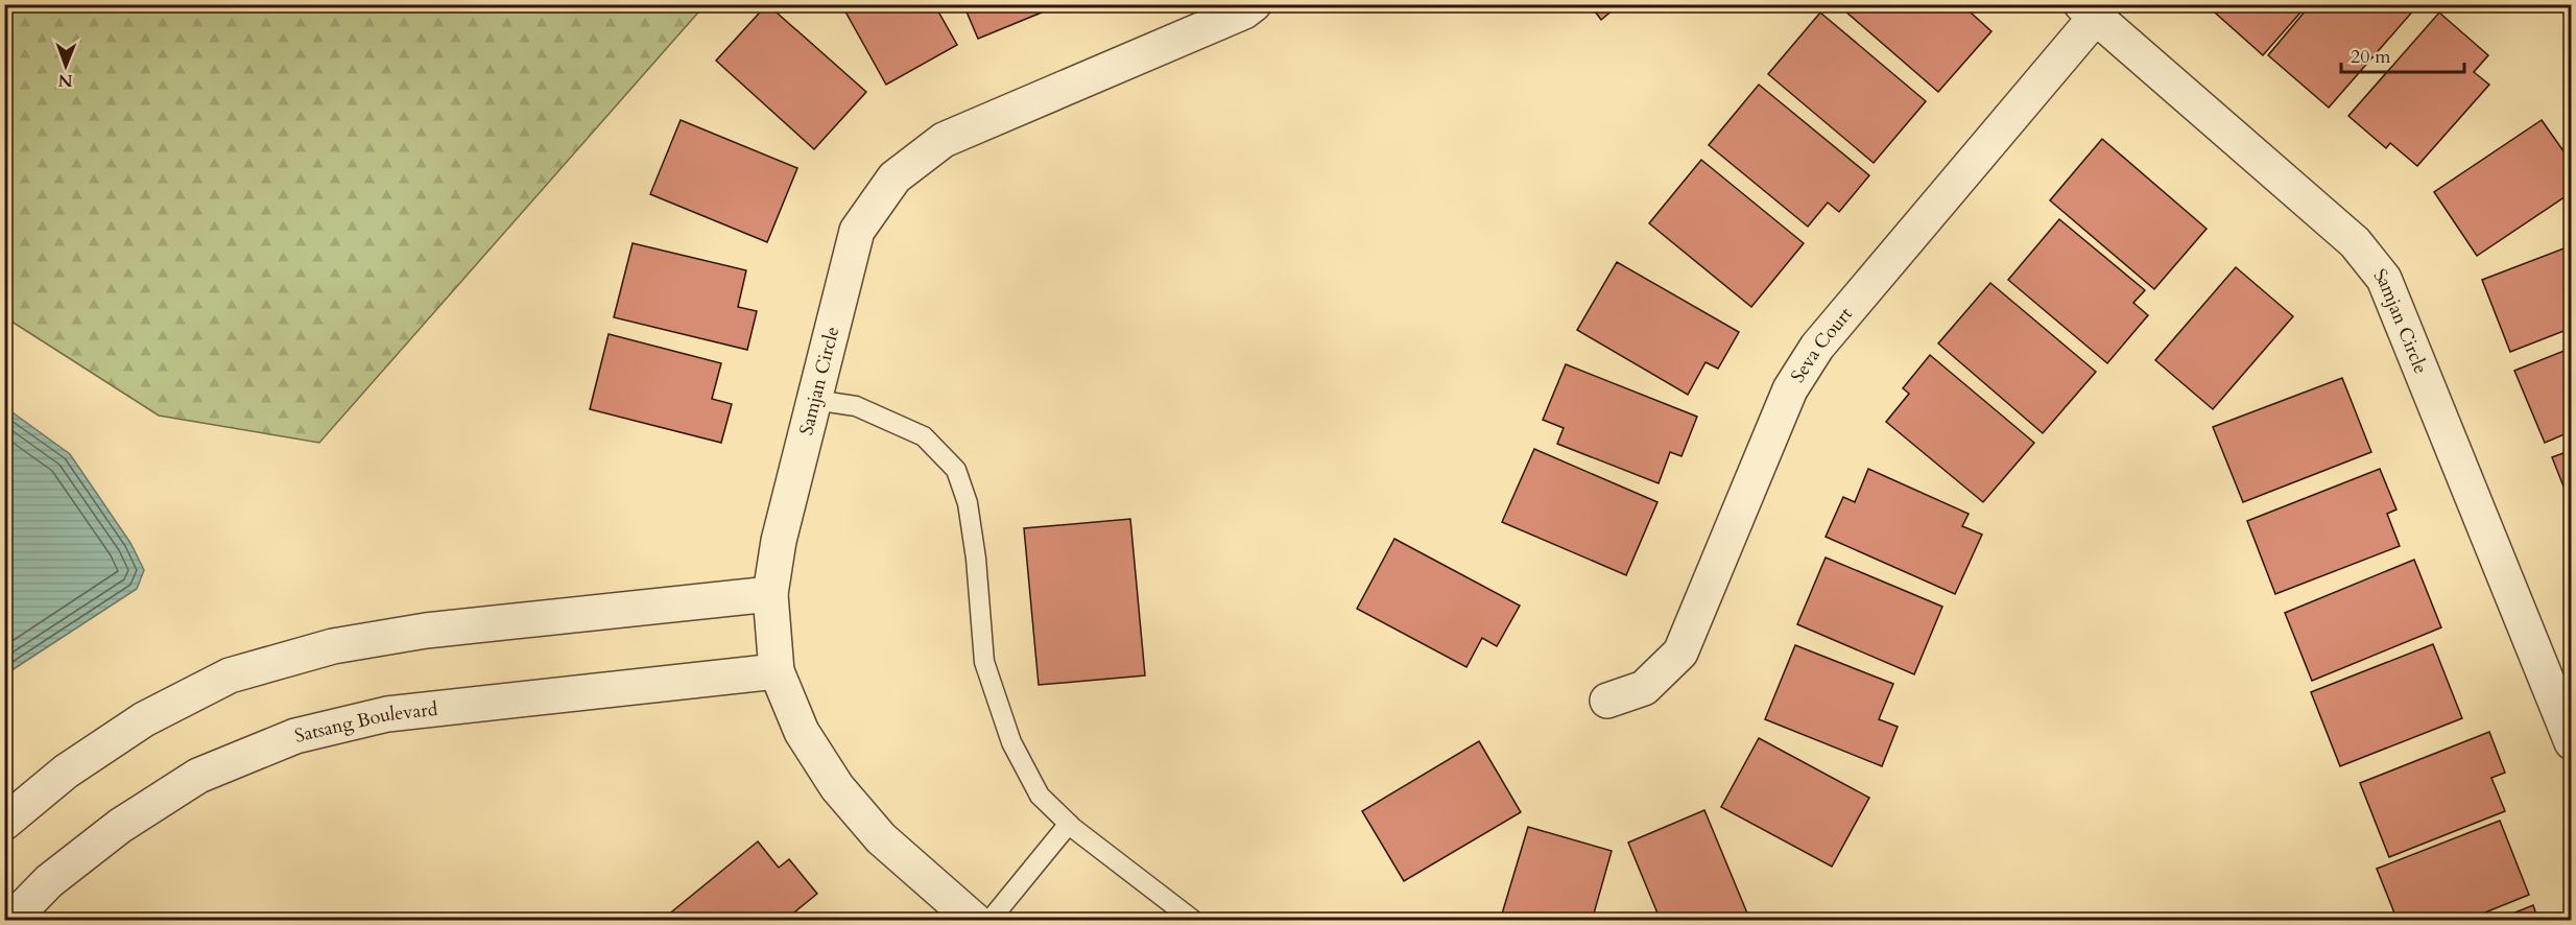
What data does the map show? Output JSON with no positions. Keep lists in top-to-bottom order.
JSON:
{
  "streets": {
    "street": ["Samjan Circle", "Seva Court", "Satsang Boulevard"]
  },
  "crossings": [
    ["Samjan Circle", "Seva Court"],
    ["Samjan Circle", "Satsang Boulevard"]
  ],
  "scale_bar": "20 m",
  "north": "bottom"
}
